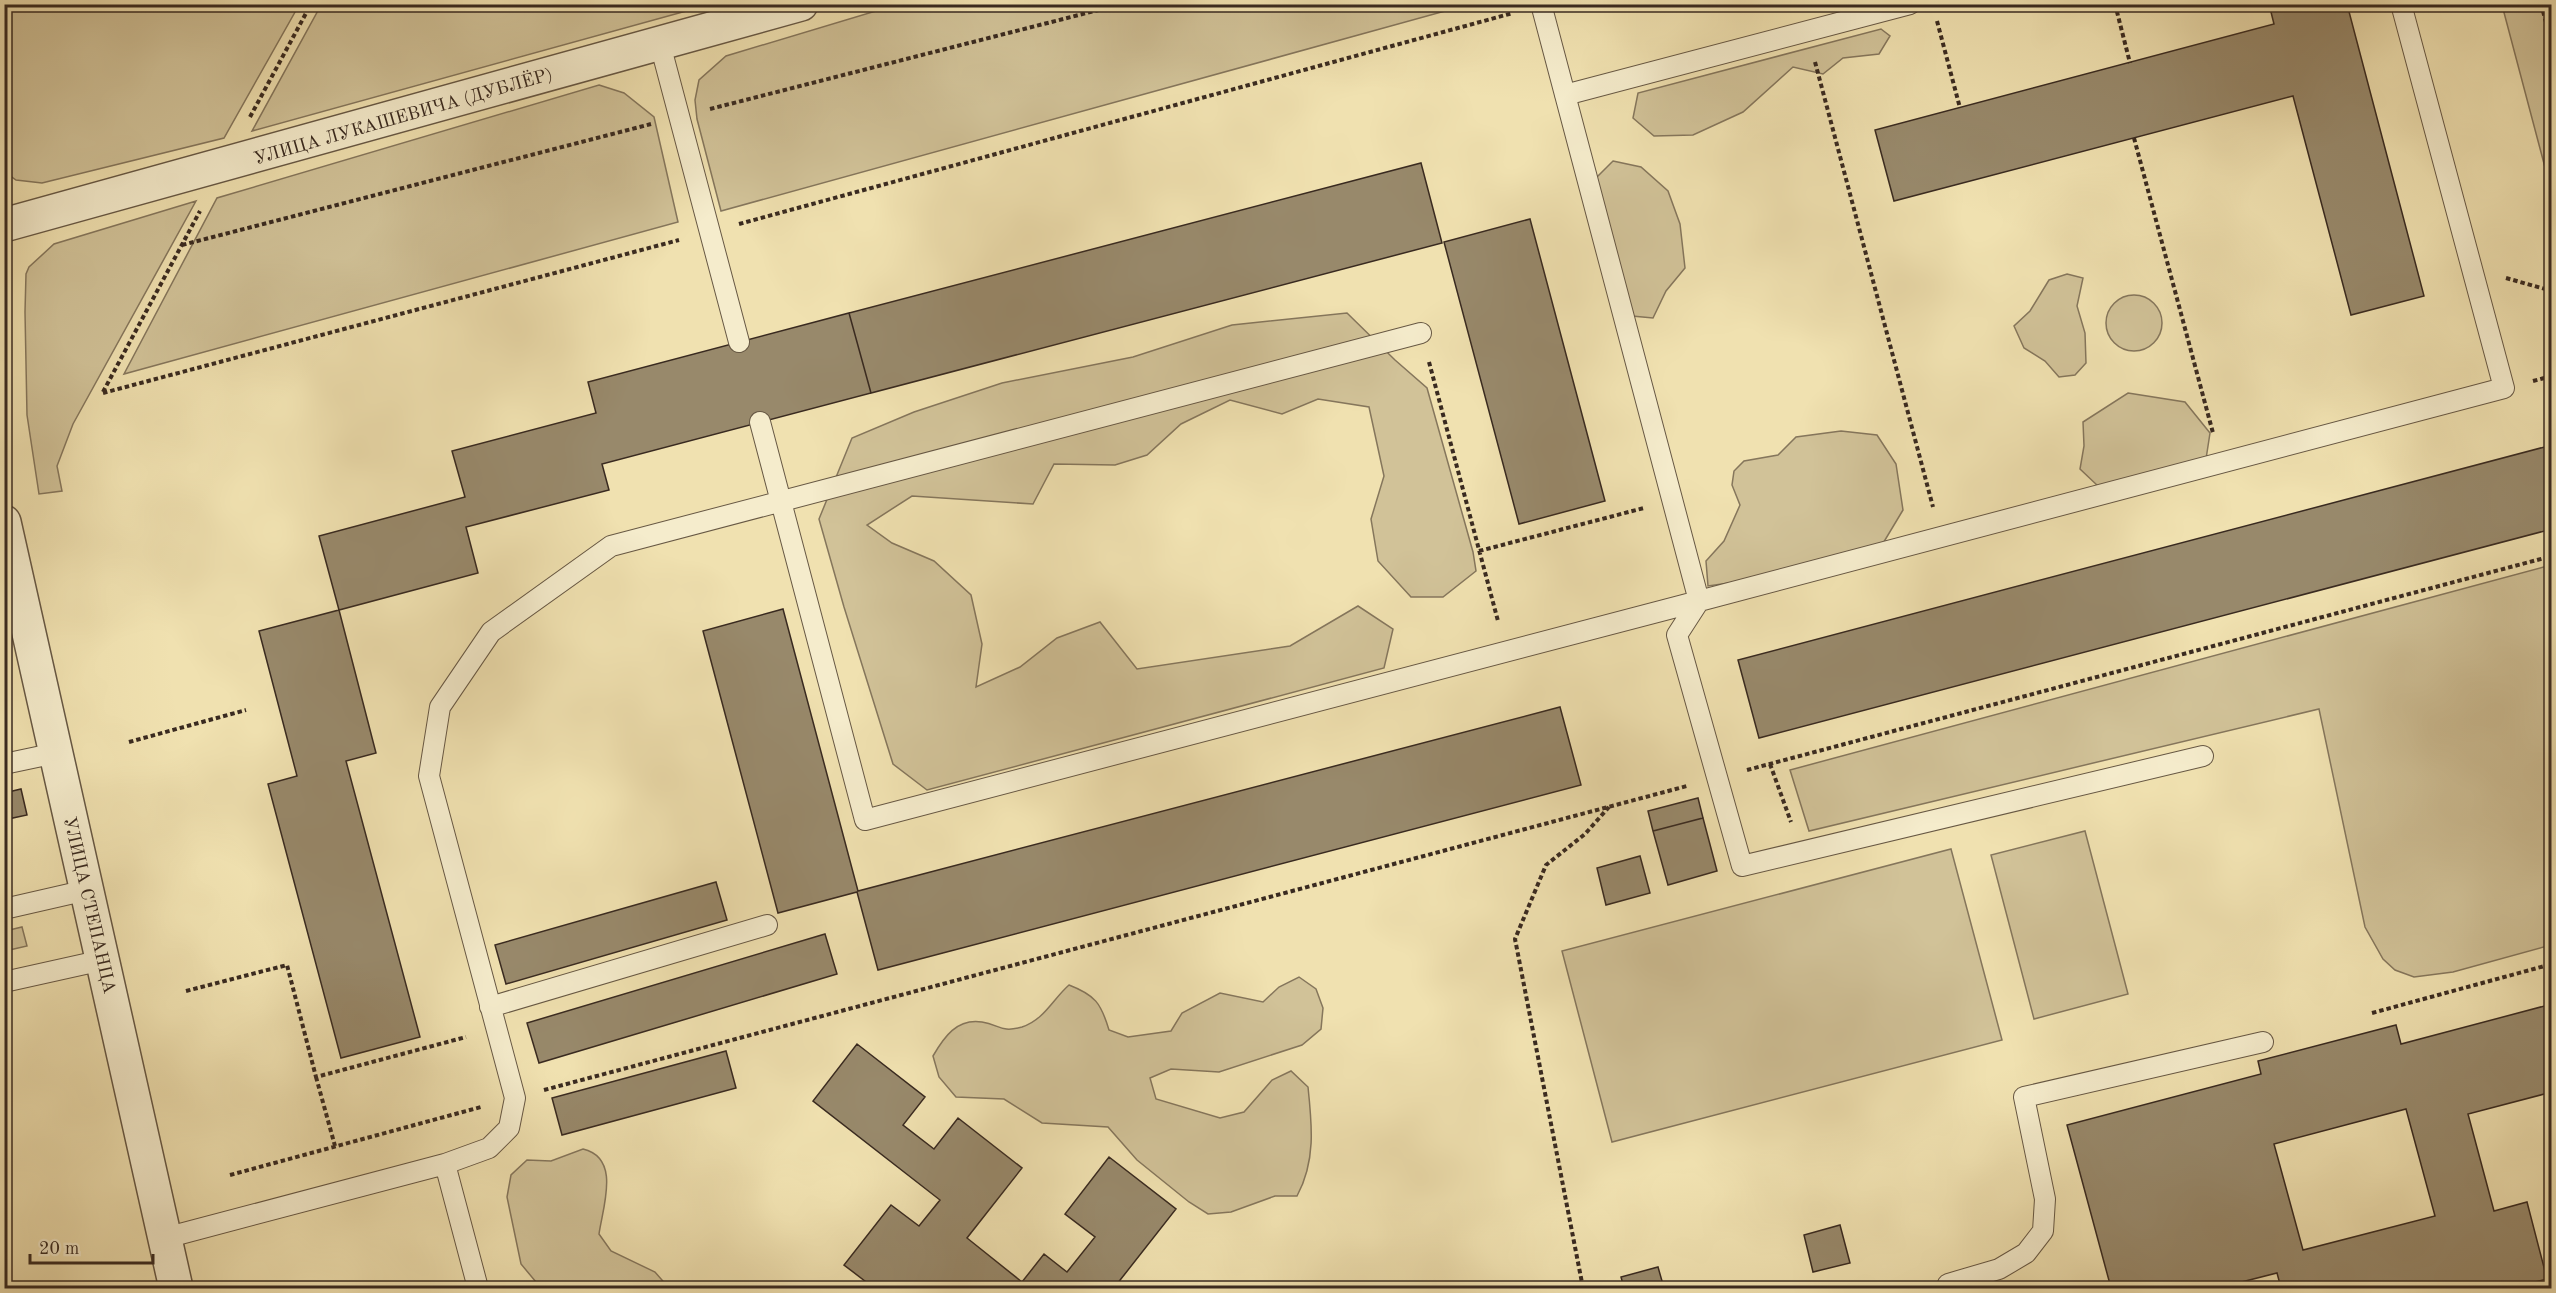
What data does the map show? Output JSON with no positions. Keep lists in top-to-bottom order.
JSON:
{
  "streets": {
    "street": ["УЛИЦА ЛУКАШЕВИЧА (ДУБЛЁР)", "УЛИЦА СТЕПАНЦА"]
  },
  "scale_bar": "20 m"
}
